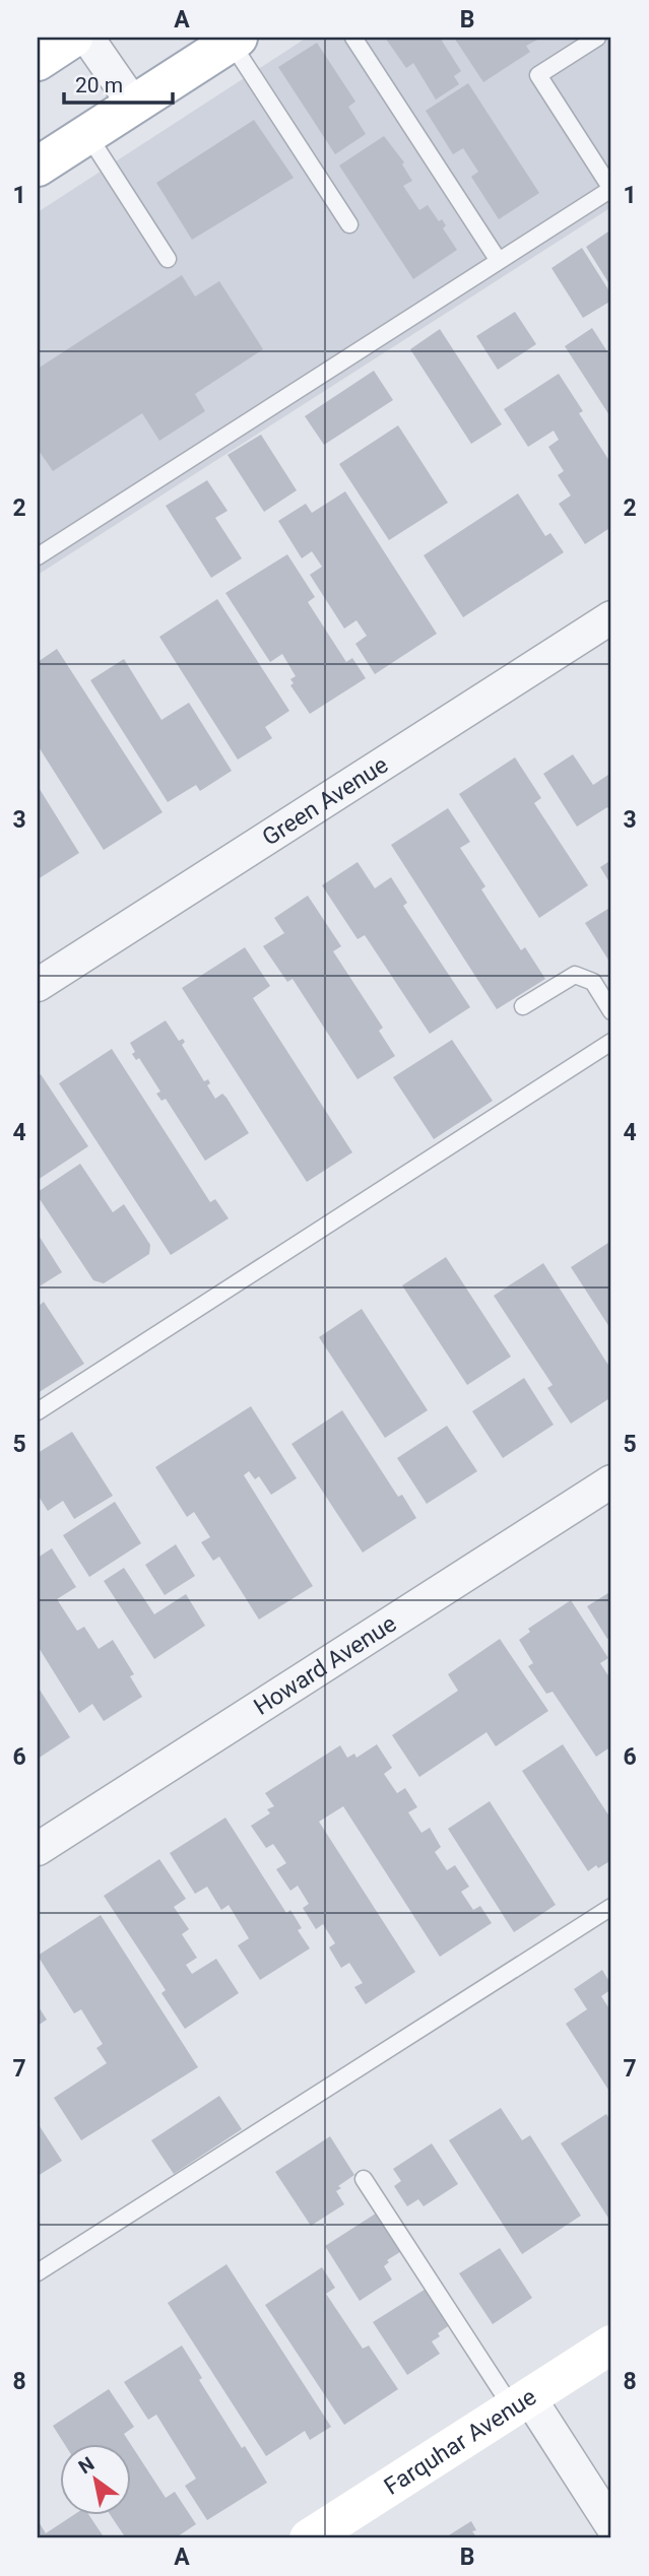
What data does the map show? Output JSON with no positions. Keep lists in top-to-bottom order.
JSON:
{
  "streets": {
    "street": ["Green Avenue", "Howard Avenue", "Farquhar Avenue"]
  },
  "scale_bar": "20 m",
  "north": "top left",
  "grid": {
    "columns": ["A", "B"],
    "rows": [
      "1",
      "2",
      "3",
      "4",
      "5",
      "6",
      "7",
      "8"
    ]
  }
}
